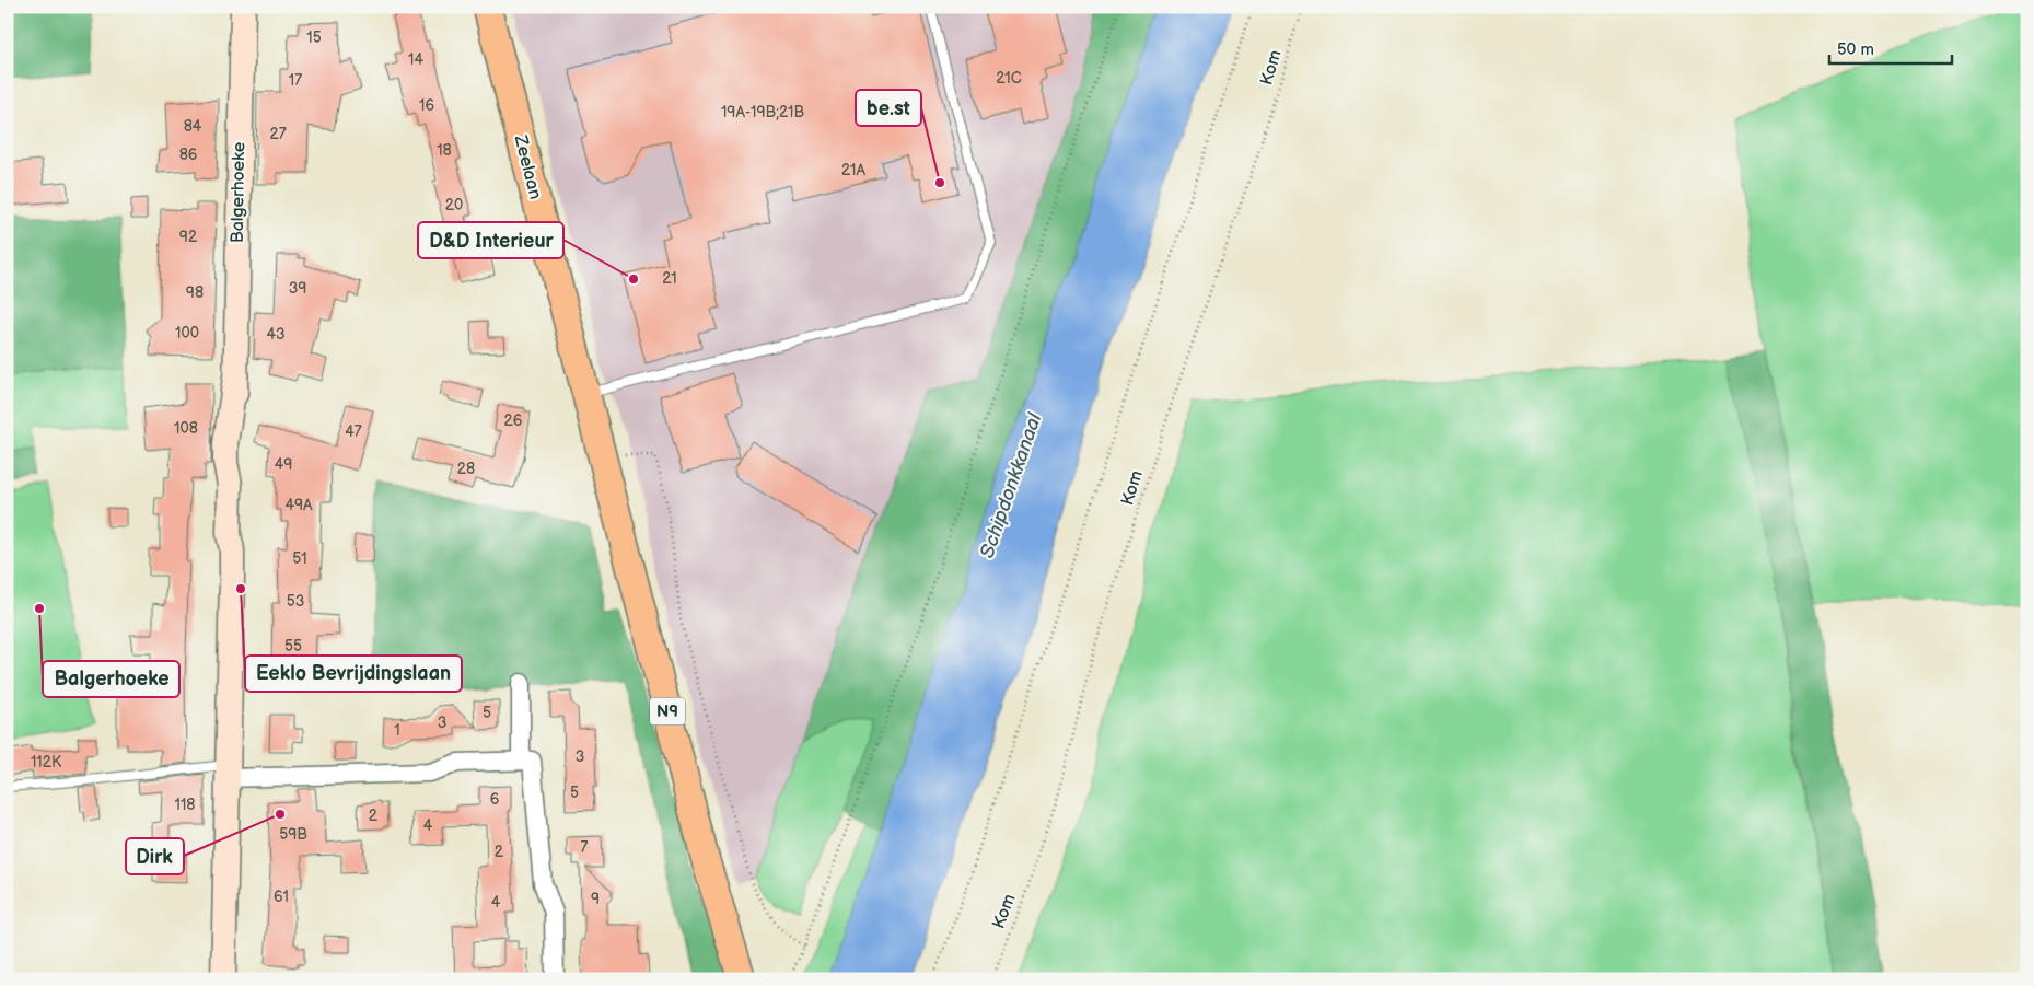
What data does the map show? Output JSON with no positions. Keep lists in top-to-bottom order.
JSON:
{
  "streets": {
    "main road": ["Zeelaan", "Balgerhoeke", "N9"],
    "path": ["Kom"]
  },
  "crossings": [
    ["Zeelaan", "N9"]
  ],
  "water": ["Schipdonkkanaal"],
  "places": [
    "be.st",
    "D&D Interieur",
    "Eeklo Bevrijdingslaan",
    "Balgerhoeke",
    "Dirk"
  ],
  "house_numbers": [
    "15",
    "14",
    "21C",
    "17",
    "16",
    "19A-19B;21B",
    "84",
    "27",
    "18",
    "86",
    "21A",
    "20",
    "92",
    "21",
    "39",
    "98",
    "100",
    "43",
    "26",
    "108",
    "47",
    "49",
    "28",
    "49A",
    "51",
    "53",
    "55",
    "5",
    "3",
    "1",
    "3",
    "112K",
    "5",
    "6",
    "118",
    "2",
    "4",
    "59B",
    "7",
    "2",
    "61",
    "9",
    "4"
  ],
  "scale_bar": "50 m"
}
